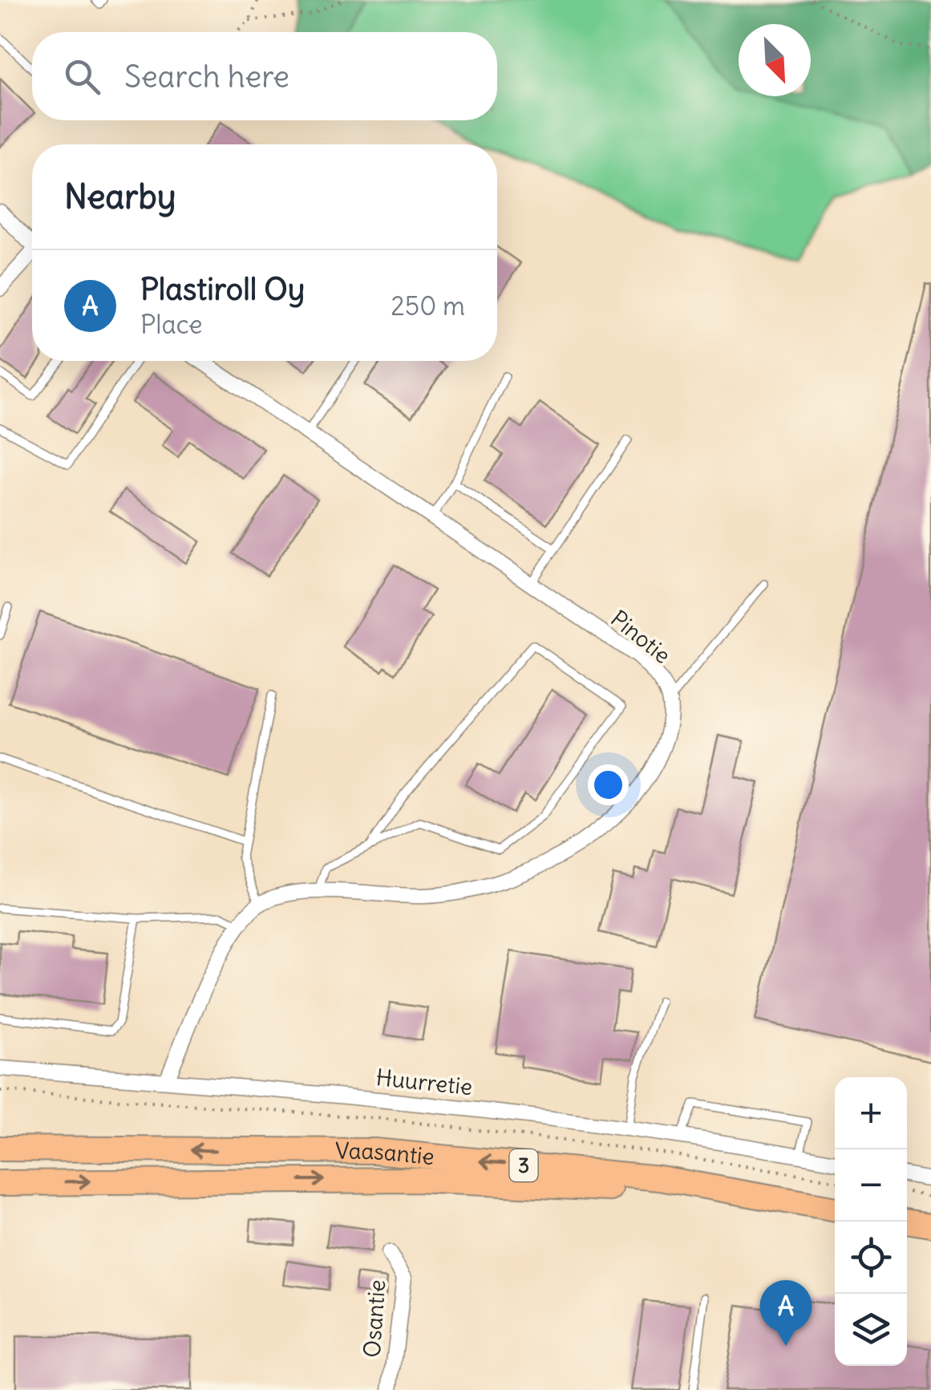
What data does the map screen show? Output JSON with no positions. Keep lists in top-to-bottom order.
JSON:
{
  "streets": {
    "highway": ["Vaasantie", "3"],
    "street": ["Pinotie", "Huurretie", "Osantie"]
  },
  "north": "bottom right",
  "page": {
    "search": "Search here",
    "heading": "Nearby",
    "list": [
      {
        "mark": "A",
        "name": "Plastiroll Oy",
        "note": "Place",
        "value": "250 m"
      }
    ],
    "map_buttons": ["+", "−"],
    "pins": "A"
  }
}
